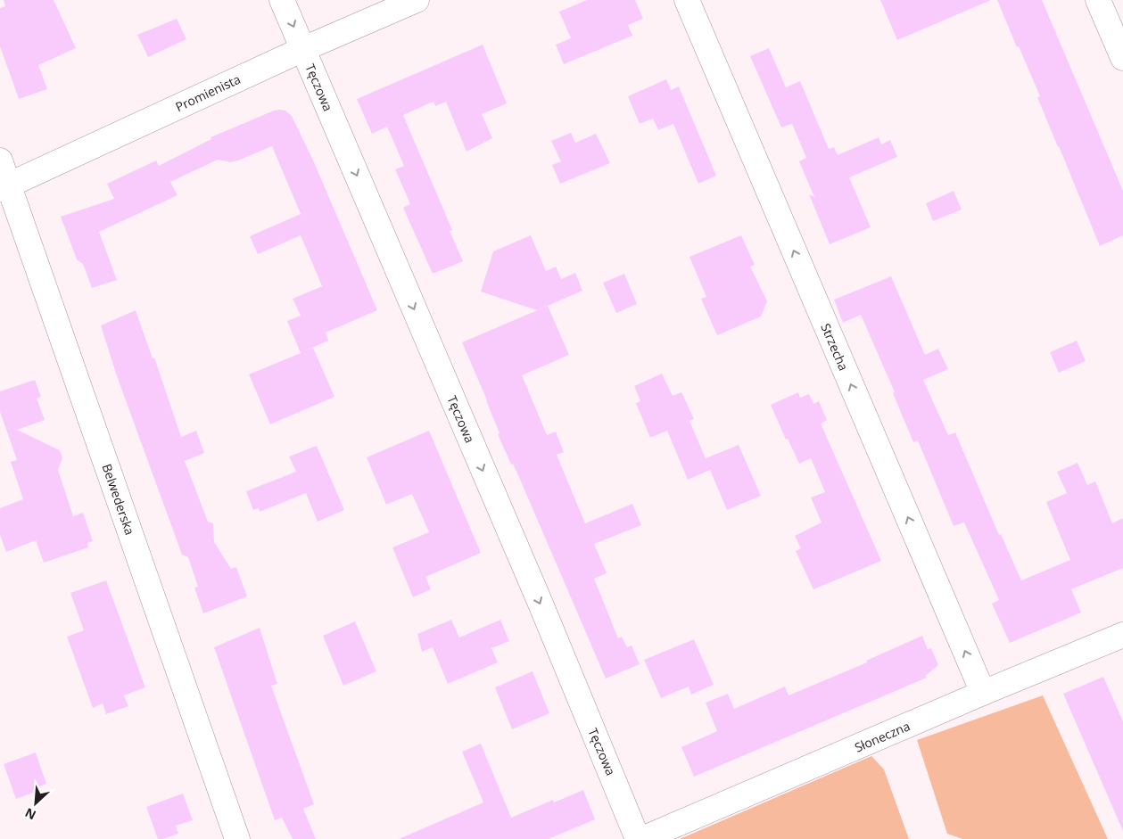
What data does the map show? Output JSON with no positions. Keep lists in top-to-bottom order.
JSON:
{
  "streets": {
    "street": [
      "Tęczowa",
      "Promienista",
      "Strzecha",
      "Belwederska",
      "Słoneczna"
    ]
  },
  "crossings": [
    ["Tęczowa", "Promienista"],
    ["Promienista", "Belwederska"],
    ["Strzecha", "Słoneczna"]
  ],
  "one_way": ["Tęczowa", "Strzecha"],
  "north": "bottom left"
}
